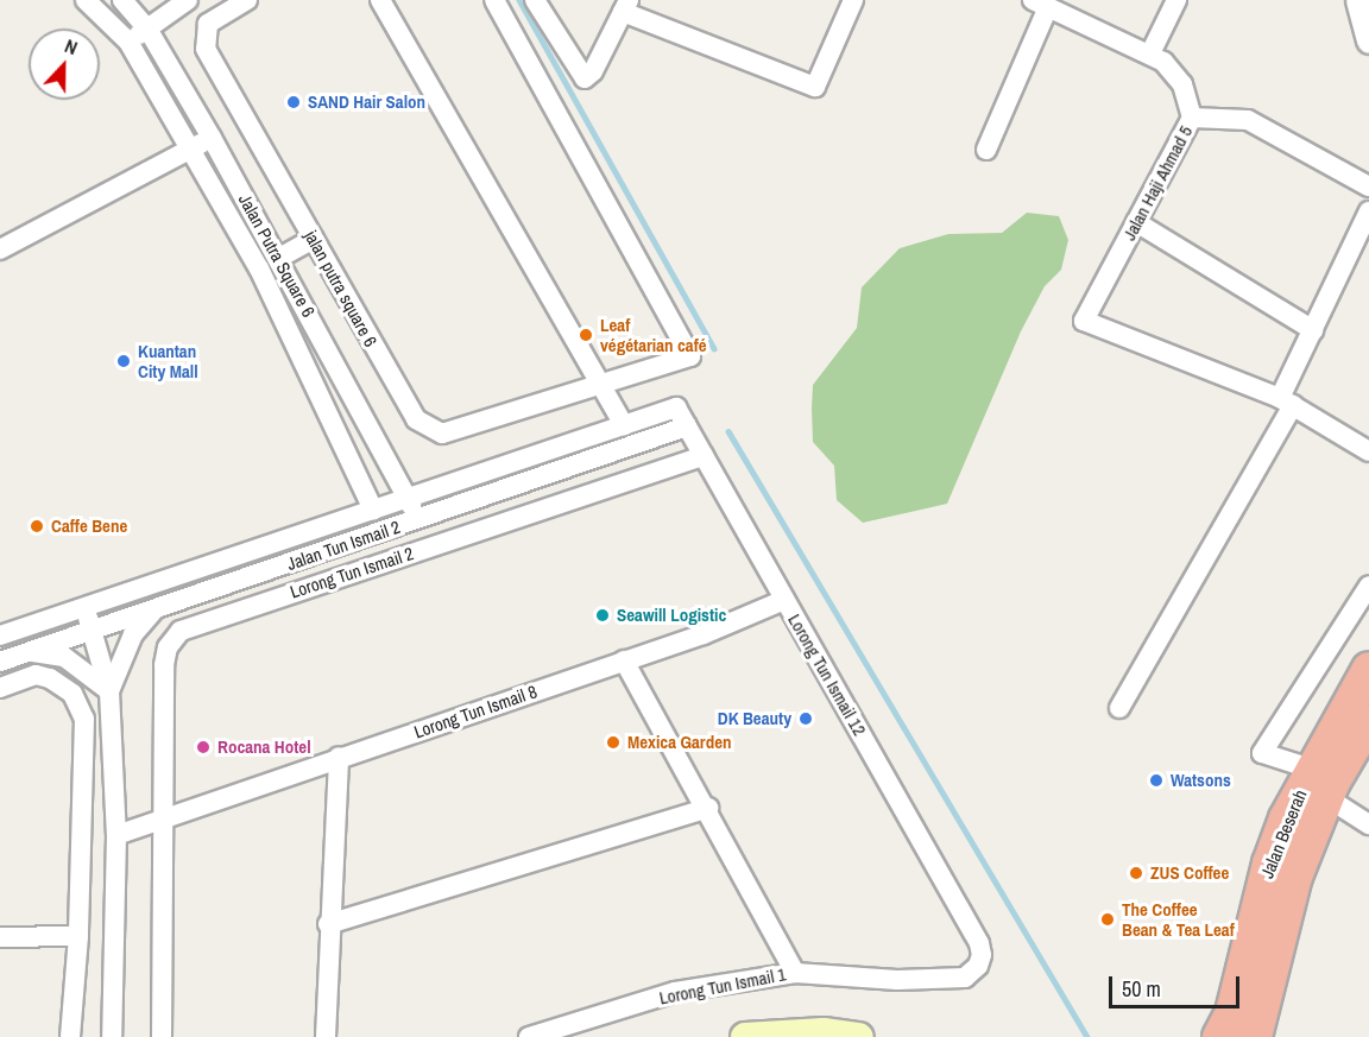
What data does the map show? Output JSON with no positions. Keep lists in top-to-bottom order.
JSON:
{
  "streets": {
    "highway": ["Jalan Beserah"],
    "street": [
      "Jalan Haji Ahmad 5",
      "Jalan Putra Square 6",
      "jalan putra square 6",
      "Jalan Tun Ismail 2",
      "Lorong Tun Ismail 2",
      "Lorong Tun Ismail 12",
      "Lorong Tun Ismail 8",
      "Lorong Tun Ismail 1"
    ]
  },
  "crossings": [
    ["Jalan Putra Square 6", "Jalan Tun Ismail 2"],
    ["Jalan Tun Ismail 2", "Lorong Tun Ismail 12"],
    ["Lorong Tun Ismail 2", "Lorong Tun Ismail 12"],
    ["Lorong Tun Ismail 2", "Lorong Tun Ismail 8"],
    ["Lorong Tun Ismail 12", "Lorong Tun Ismail 8"],
    ["Lorong Tun Ismail 12", "Lorong Tun Ismail 1"]
  ],
  "places": [
    "SAND Hair Salon",
    "Leaf végétarian café",
    "Kuantan City Mall",
    "Caffe Bene",
    "Seawill Logistic",
    "DK Beauty",
    "Mexica Garden",
    "Rocana Hotel",
    "Watsons",
    "ZUS Coffee",
    "The Coffee Bean & Tea Leaf"
  ],
  "scale_bar": "50 m",
  "north": "top"
}
